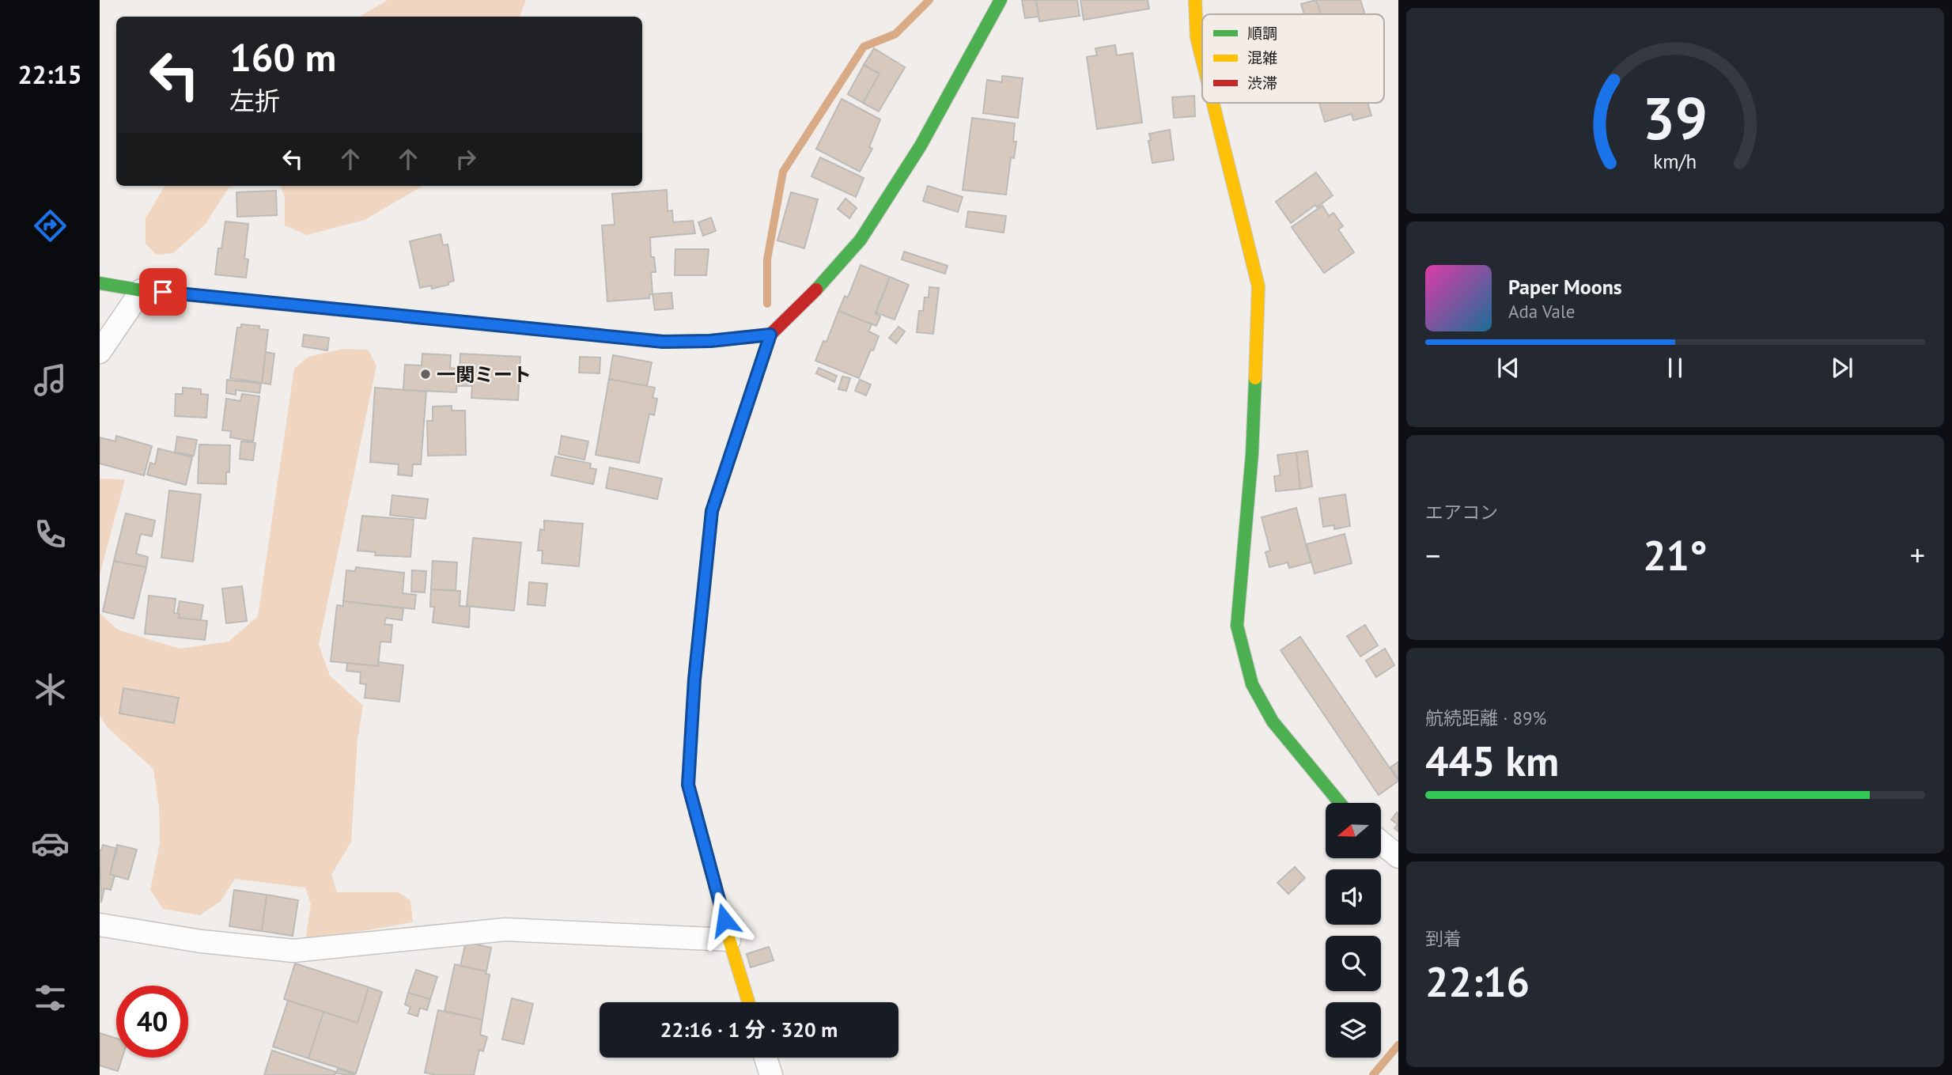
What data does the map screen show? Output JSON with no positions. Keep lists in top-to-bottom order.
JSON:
{
  "places": ["一関ミート"],
  "legend": ["順調", "混雑", "渋滞"],
  "north": "left",
  "page": {
    "tabs": "22:15",
    "turn": ["160 m", "左折"],
    "song": ["Paper Moons", "Ada Vale"],
    "tile": [
      "エアコン",
      ["航続距離 · 89%", "445 km"],
      ["到着", "22:16"]
    ],
    "heat": ["−", "21°", "+"],
    "limit": "40",
    "trip": "22:16 · 1 分 · 320 m",
    "gauge": ["39", "km/h"]
  }
}
